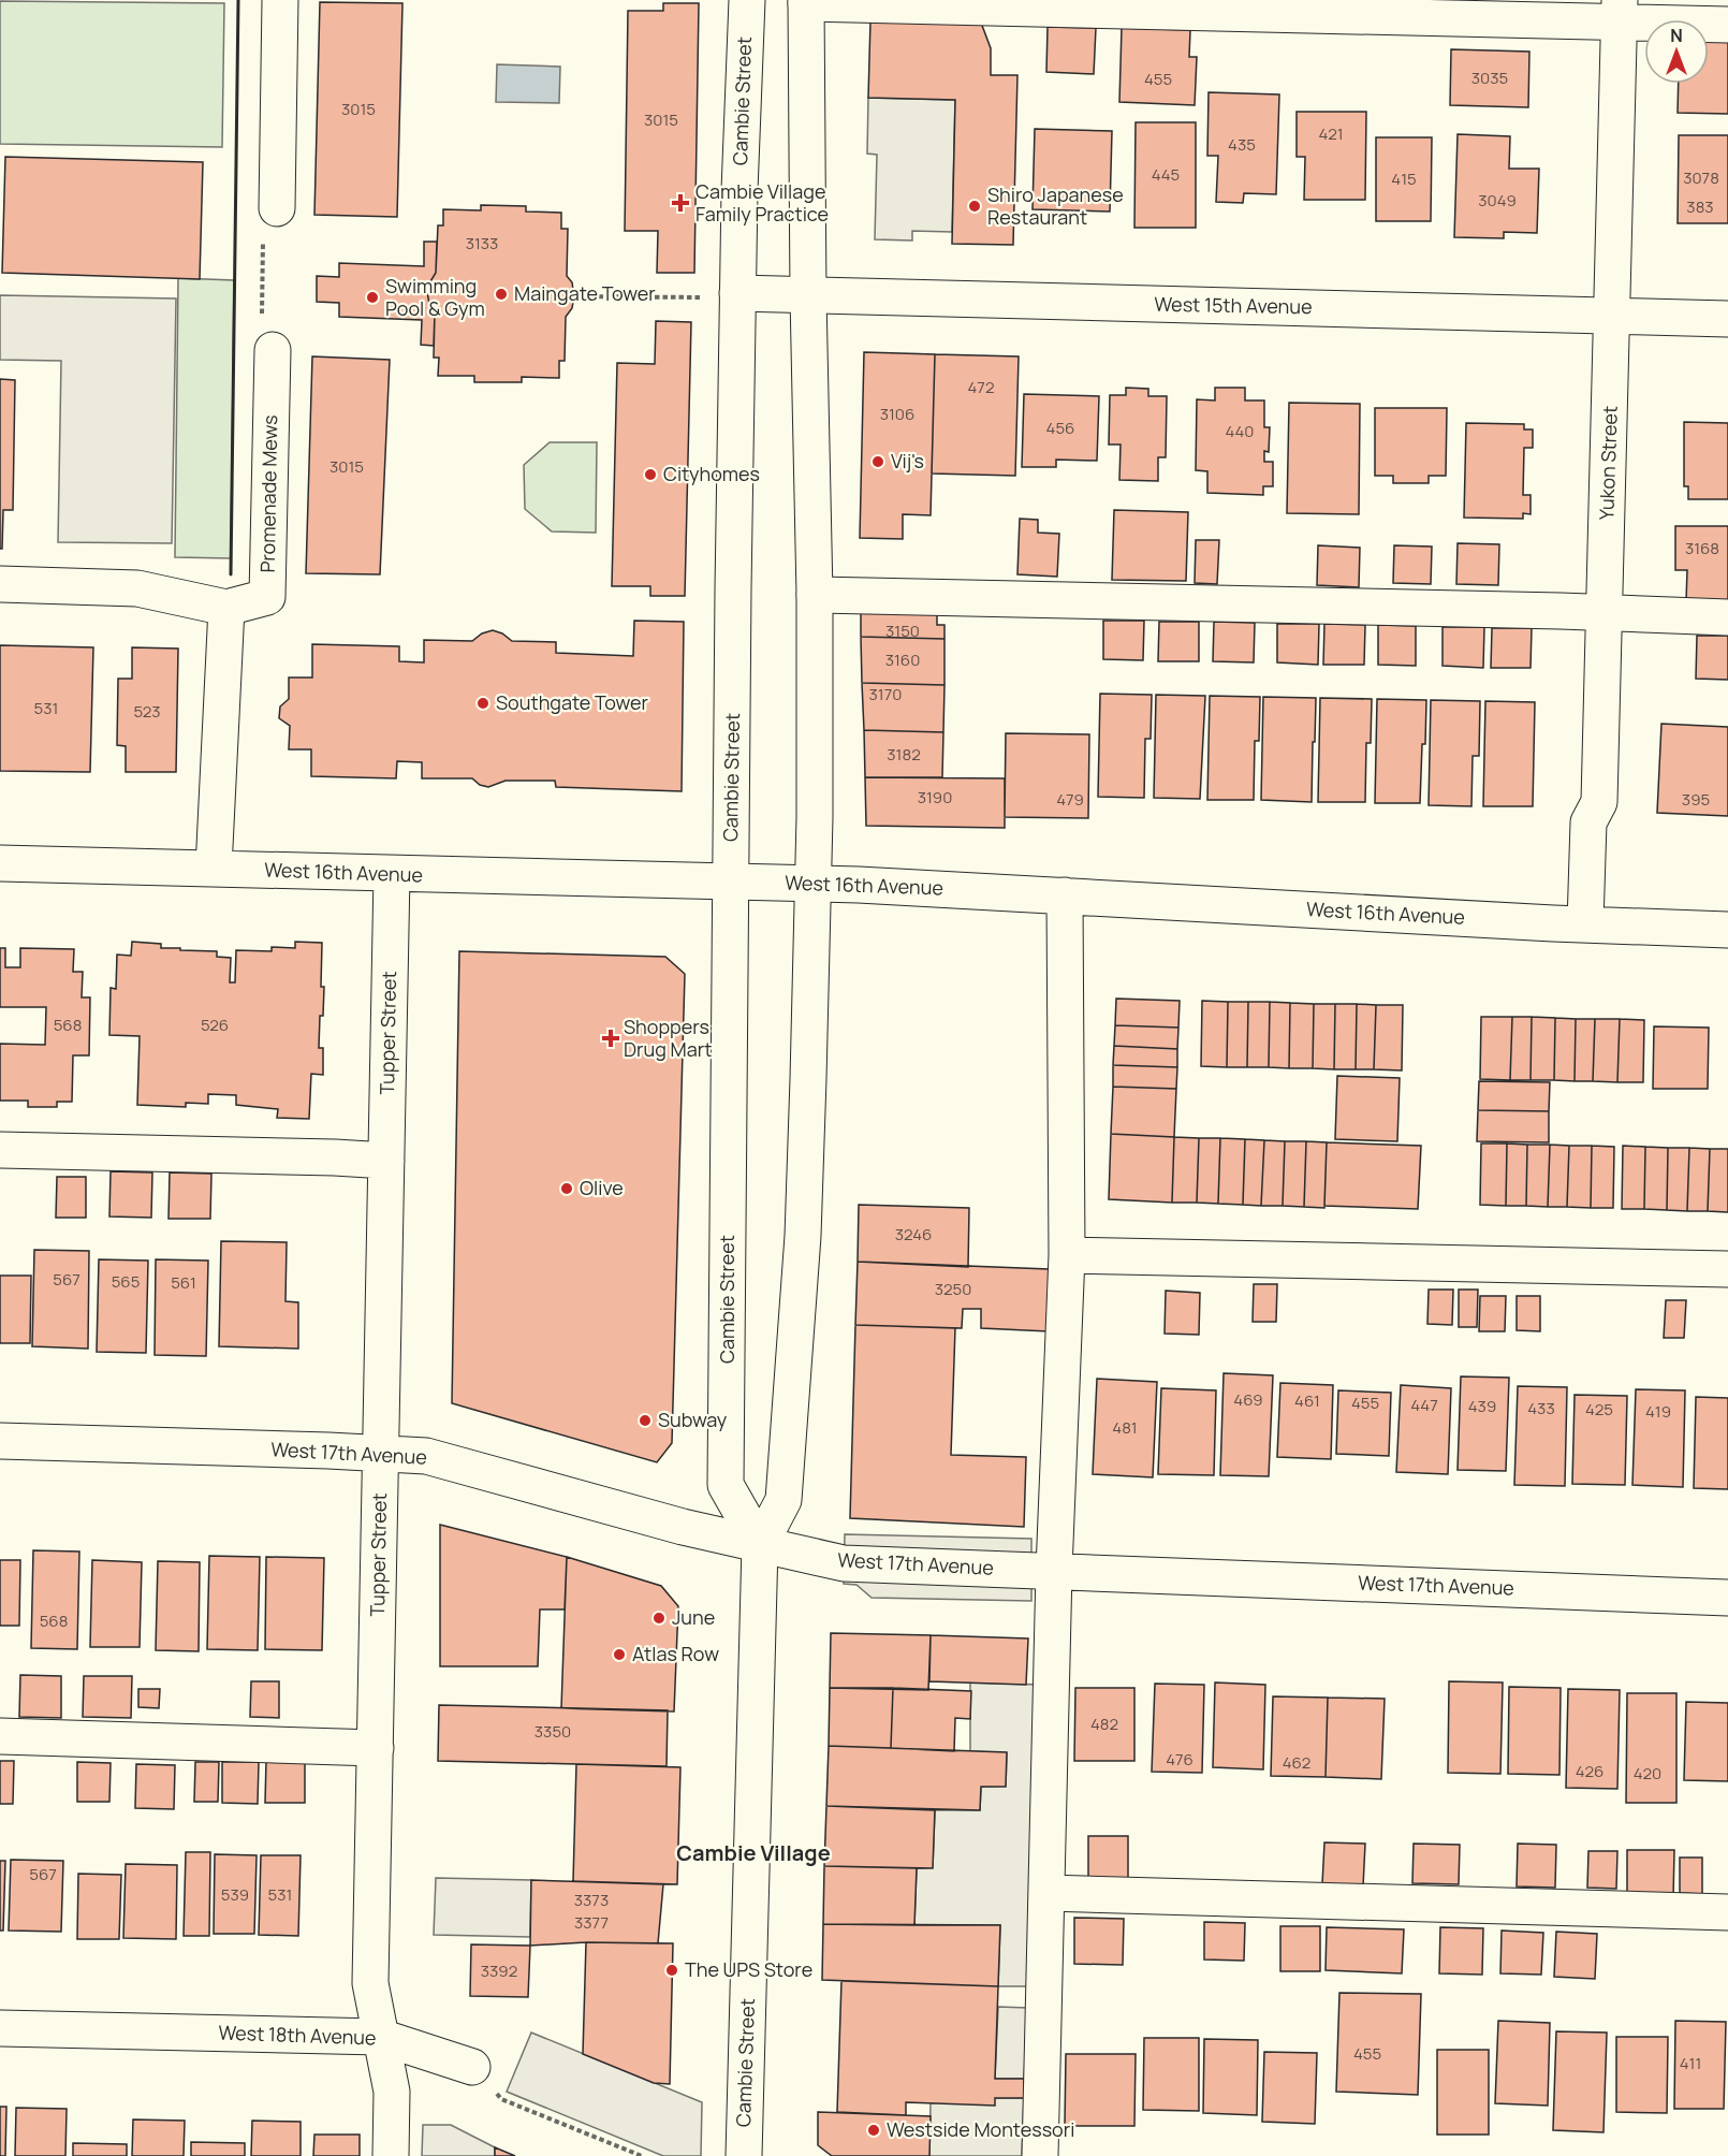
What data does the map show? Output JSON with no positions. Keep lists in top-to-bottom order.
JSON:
{
  "streets": {
    "street": [
      "Cambie Street",
      "West 15th Avenue",
      "Yukon Street",
      "Promenade Mews",
      "West 16th Avenue",
      "Tupper Street",
      "West 17th Avenue",
      "West 18th Avenue"
    ]
  },
  "crossings": [
    ["Cambie Street", "West 15th Avenue"],
    ["Cambie Street", "West 16th Avenue"],
    ["Cambie Street", "West 17th Avenue"],
    ["West 15th Avenue", "Yukon Street"],
    ["Yukon Street", "West 16th Avenue"],
    ["West 16th Avenue", "Tupper Street"],
    ["Tupper Street", "West 17th Avenue"],
    ["Tupper Street", "West 18th Avenue"]
  ],
  "districts": ["Cambie Village"],
  "places": {
    "health": ["Cambie Village Family Practice", "Shoppers Drug Mart"],
    "other": [
      "Shiro Japanese Restaurant",
      "Maingate Tower",
      "Swimming Pool & Gym",
      "Vij's",
      "Cityhomes",
      "Southgate Tower",
      "Olive",
      "Subway",
      "June",
      "Atlas Row",
      "The UPS Store",
      "Westside Montessori"
    ]
  },
  "house_numbers": [
    "3035",
    "455",
    "3015",
    "3015",
    "421",
    "435",
    "445",
    "3078",
    "415",
    "3049",
    "383",
    "3133",
    "472",
    "3106",
    "456",
    "440",
    "3015",
    "3168",
    "3150",
    "3160",
    "3170",
    "531",
    "523",
    "3182",
    "3190",
    "479",
    "395",
    "568",
    "526",
    "3246",
    "567",
    "565",
    "561",
    "3250",
    "469",
    "461",
    "455",
    "447",
    "439",
    "433",
    "425",
    "419",
    "481",
    "568",
    "482",
    "3350",
    "476",
    "462",
    "426",
    "420",
    "567",
    "539",
    "531",
    "3373",
    "3377",
    "3392",
    "455",
    "411"
  ],
  "north": "top"
}
